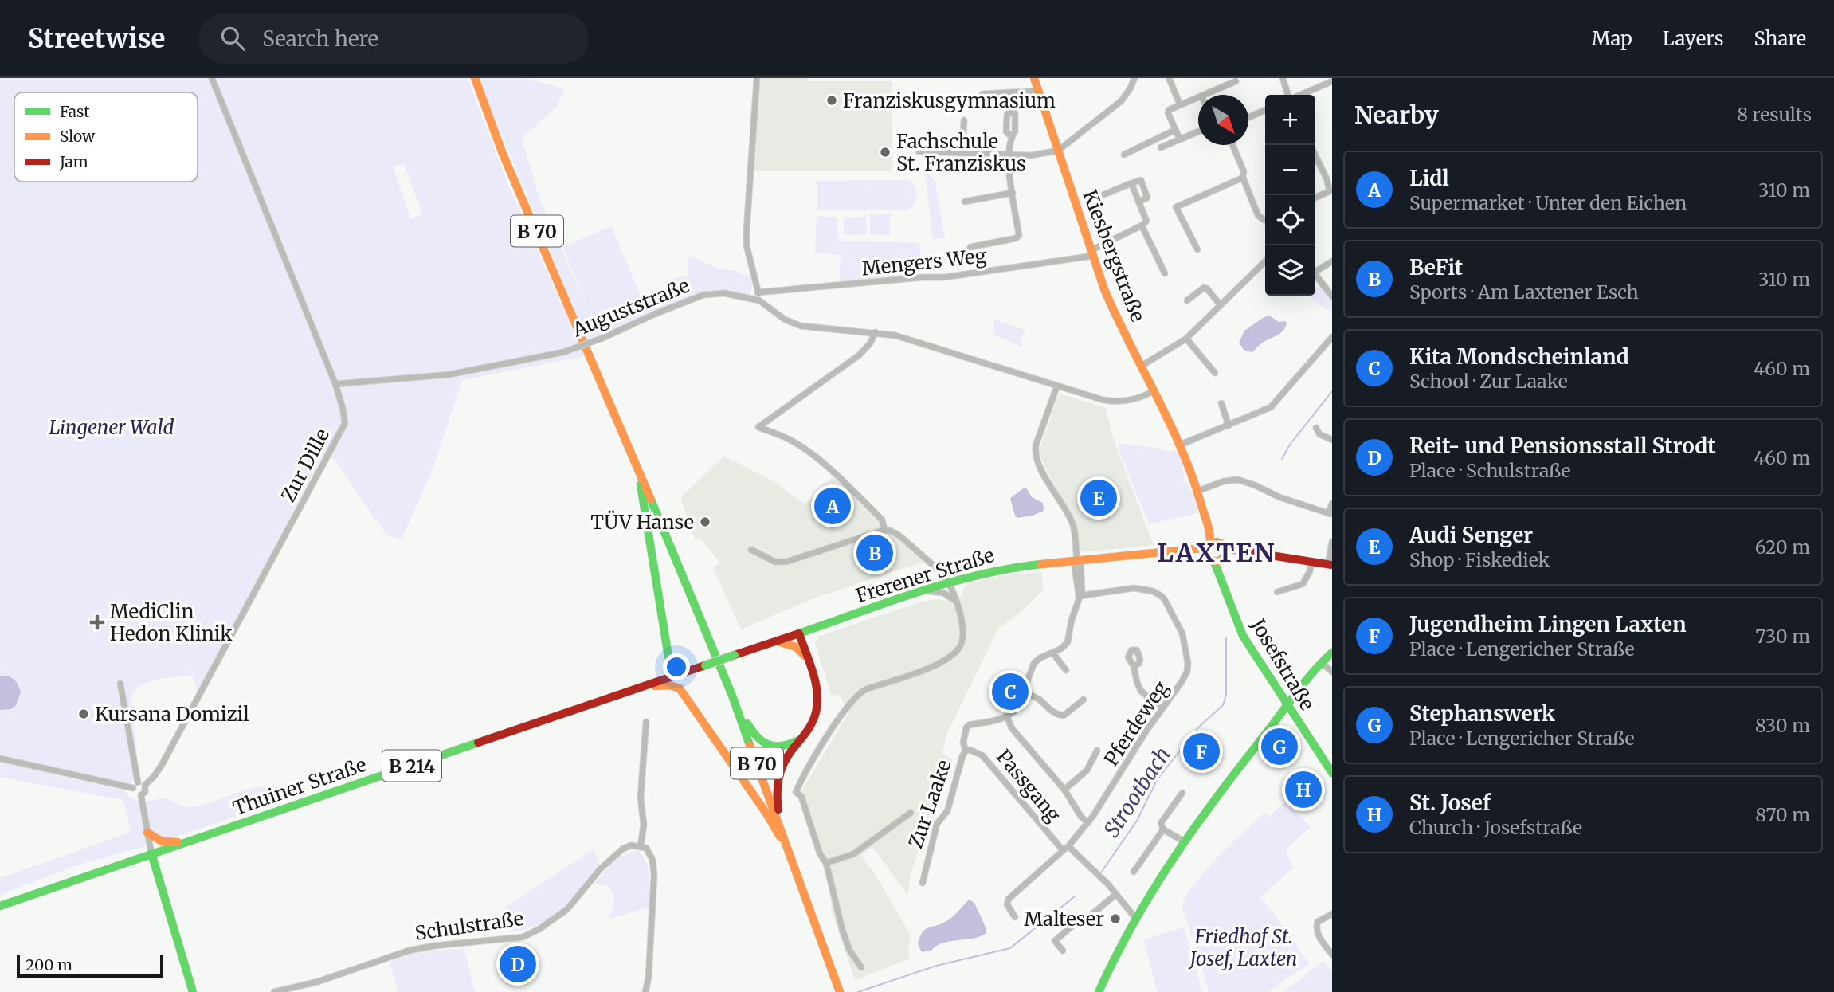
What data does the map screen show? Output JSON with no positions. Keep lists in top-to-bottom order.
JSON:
{
  "streets": {
    "main road": [
      "B 70",
      "Kiesbergstraße",
      "Frerener Straße",
      "Josefstraße",
      "B 214",
      "Thuiner Straße"
    ],
    "street": [
      "Mengers Weg",
      "Auguststraße",
      "Zur Dille",
      "Pferdeweg",
      "Passgang",
      "Zur Laake",
      "Schulstraße"
    ]
  },
  "crossings": [
    ["Kiesbergstraße", "Mengers Weg"],
    ["Kiesbergstraße", "Auguststraße"],
    ["Kiesbergstraße", "Frerener Straße"],
    ["Kiesbergstraße", "Josefstraße"],
    ["Auguststraße", "Zur Dille"],
    ["Frerener Straße", "Josefstraße"],
    ["Frerener Straße", "B 214"],
    ["Pferdeweg", "Passgang"],
    ["B 214", "Thuiner Straße"],
    ["Passgang", "Zur Laake"]
  ],
  "districts": ["LAXTEN"],
  "water": ["Strootbach"],
  "parks": ["Lingener Wald", "Friedhof St. Josef, Laxten"],
  "places": {
    "other": [
      "Franziskusgymnasium",
      "Fachschule St. Franziskus",
      "TÜV Hanse",
      "Kursana Domizil",
      "Malteser"
    ],
    "health": ["MediClin Hedon Klinik"]
  },
  "legend": ["Fast", "Slow", "Jam"],
  "scale_bar": "200 m",
  "north": "bottom right",
  "page": {
    "header": "Streetwise",
    "search": "Search here",
    "nav": ["Map", "Layers", "Share"],
    "heading": ["Nearby", "8 results"],
    "map_buttons": ["+", "−"],
    "list": [
      {
        "mark": "A",
        "name": "Lidl",
        "note": "Supermarket · Unter den Eichen",
        "value": "310 m"
      },
      {
        "mark": "B",
        "name": "BeFit",
        "note": "Sports · Am Laxtener Esch",
        "value": "310 m"
      },
      {
        "mark": "C",
        "name": "Kita Mondscheinland",
        "note": "School · Zur Laake",
        "value": "460 m"
      },
      {
        "mark": "D",
        "name": "Reit- und Pensionsstall Strodt",
        "note": "Place · Schulstraße",
        "value": "460 m"
      },
      {
        "mark": "E",
        "name": "Audi Senger",
        "note": "Shop · Fiskediek",
        "value": "620 m"
      },
      {
        "mark": "F",
        "name": "Jugendheim Lingen Laxten",
        "note": "Place · Lengericher Straße",
        "value": "730 m"
      },
      {
        "mark": "G",
        "name": "Stephanswerk",
        "note": "Place · Lengericher Straße",
        "value": "830 m"
      },
      {
        "mark": "H",
        "name": "St. Josef",
        "note": "Church · Josefstraße",
        "value": "870 m"
      }
    ],
    "pins": [
      "E",
      "A",
      "B",
      "C",
      "G",
      "F",
      "H",
      "D"
    ],
    "scale": "200 m"
  }
}
